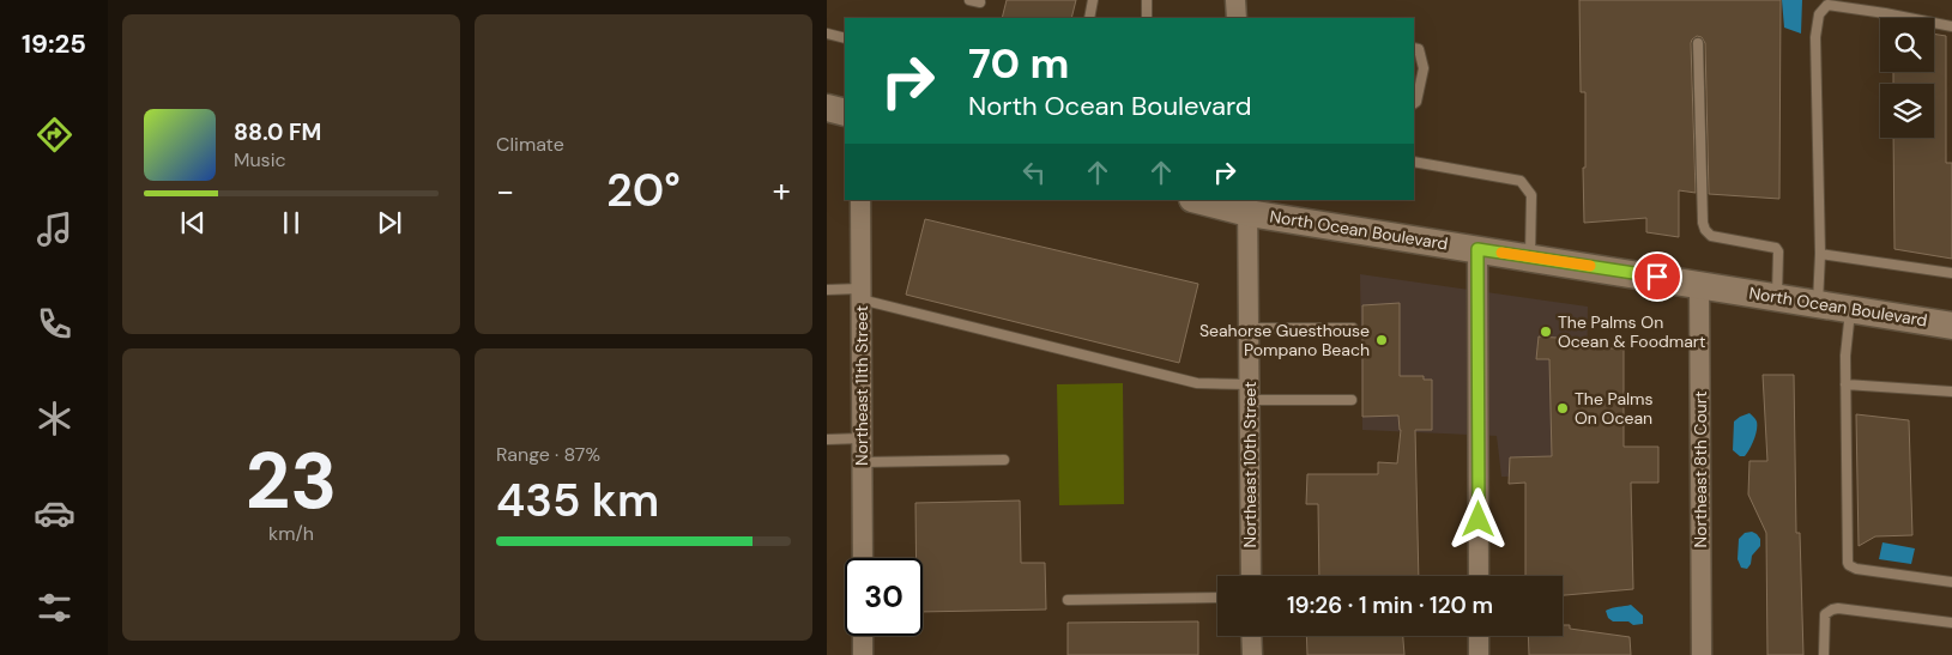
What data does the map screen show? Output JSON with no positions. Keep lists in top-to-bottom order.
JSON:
{
  "streets": {
    "main road": ["North Ocean Boulevard"],
    "street": ["Northeast 11th Street", "Northeast 10th Street", "Northeast 8th Court"]
  },
  "crossings": [
    ["North Ocean Boulevard", "Northeast 10th Street"],
    ["North Ocean Boulevard", "Northeast 8th Court"]
  ],
  "places": ["The Palms On Ocean & Foodmart", "Seahorse Guesthouse Pompano Beach", "The Palms On Ocean"],
  "page": {
    "tabs": "19:25",
    "tile": [
      "Climate",
      ["23", "km/h"],
      ["Range · 87%", "435 km"]
    ],
    "turn": ["70 m", "North Ocean Boulevard"],
    "song": ["88.0 FM", "Music"],
    "heat": ["−", "20°", "+"],
    "limit": "30",
    "trip": "19:26 · 1 min · 120 m"
  }
}
